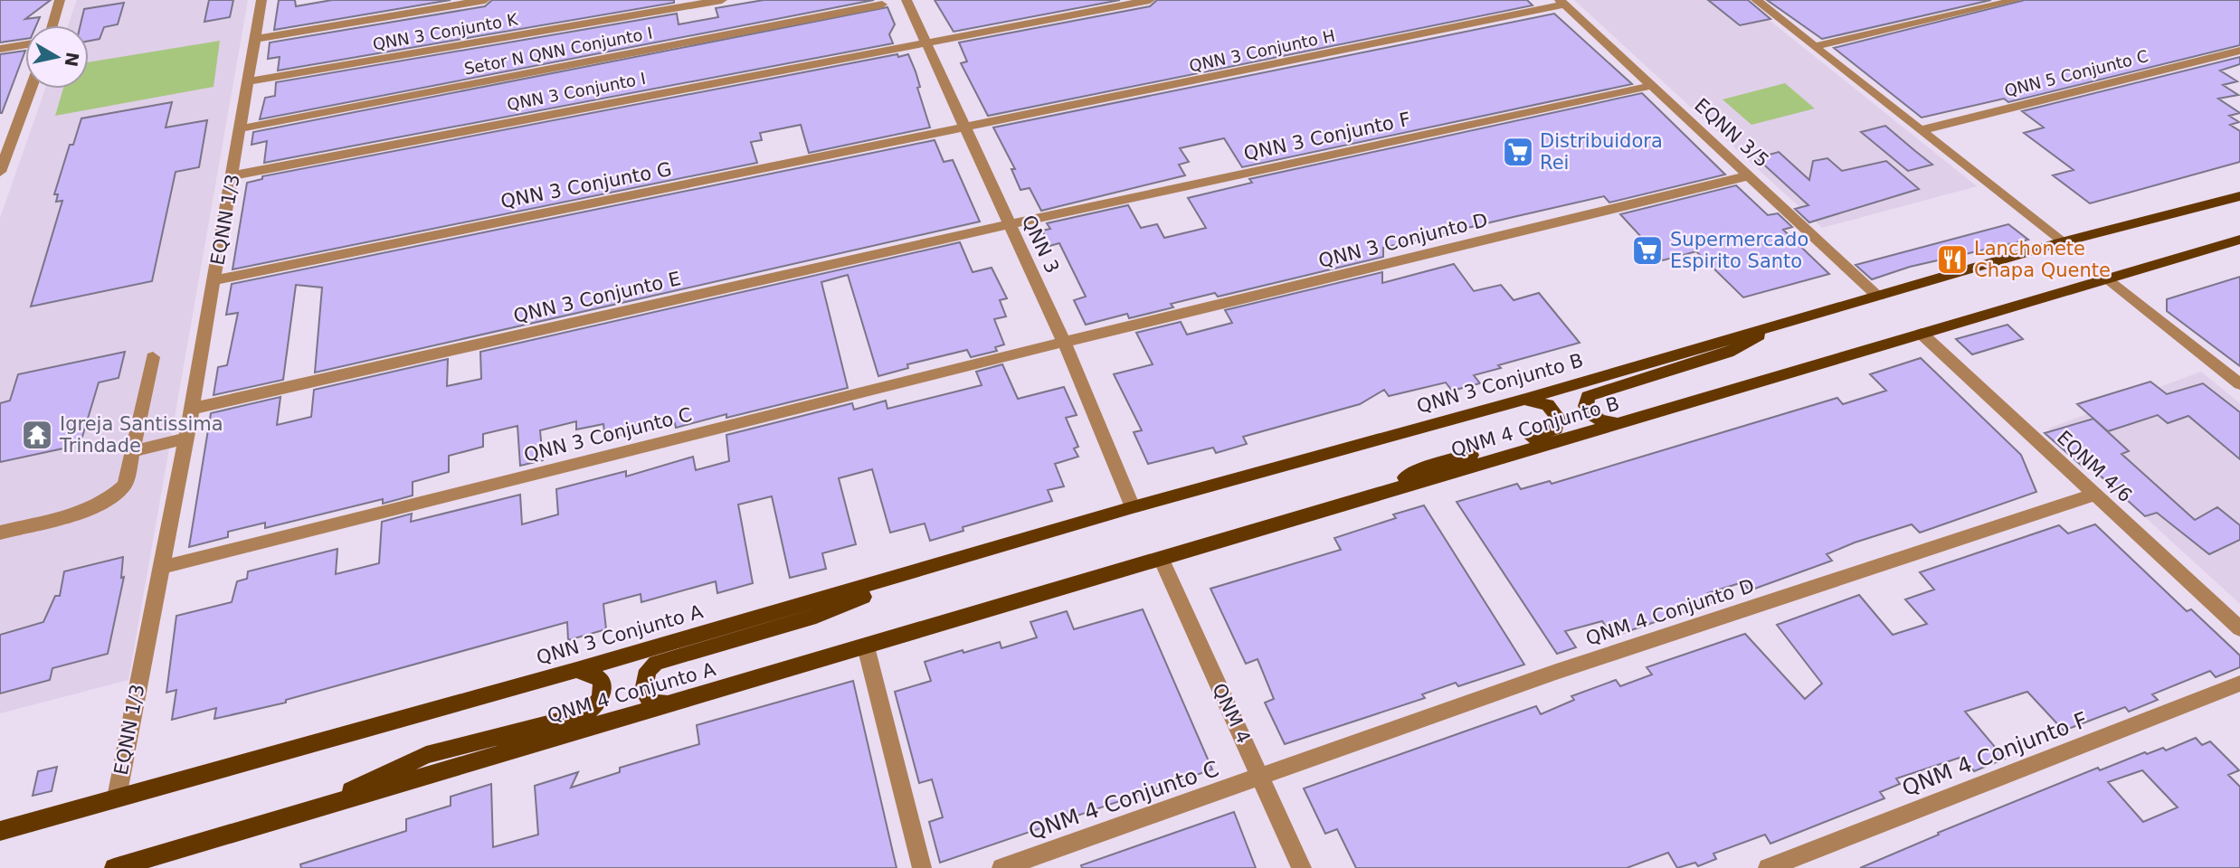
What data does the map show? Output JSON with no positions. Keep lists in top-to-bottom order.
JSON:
{
  "streets": {
    "main road": [
      "QNN 3 Conjunto B",
      "QNM 4 Conjunto B",
      "QNN 3 Conjunto A",
      "QNM 4 Conjunto A"
    ],
    "street": [
      "QNN 3 Conjunto K",
      "Setor N QNN Conjunto I",
      "QNN 3 Conjunto H",
      "QNN 5 Conjunto C",
      "QNN 3 Conjunto I",
      "EQNN 3/5",
      "QNN 3 Conjunto F",
      "QNN 3 Conjunto G",
      "EQNN 1/3",
      "QNN 3 Conjunto D",
      "QNN 3",
      "QNN 3 Conjunto E",
      "QNN 3 Conjunto C",
      "EQNM 4/6",
      "QNM 4 Conjunto D",
      "QNM 4",
      "QNM 4 Conjunto F",
      "QNM 4 Conjunto C"
    ]
  },
  "crossings": [
    ["QNN 3 Conjunto K", "EQNN 1/3"],
    ["Setor N QNN Conjunto I", "EQNN 1/3"],
    ["QNN 3 Conjunto H", "EQNN 3/5"],
    ["QNN 3 Conjunto H", "QNN 3 Conjunto G"],
    ["QNN 3 Conjunto H", "QNN 3"],
    ["QNN 3 Conjunto I", "EQNN 1/3"],
    ["QNN 3 Conjunto I", "QNN 3"],
    ["EQNN 3/5", "QNN 3 Conjunto F"],
    ["EQNN 3/5", "QNN 3 Conjunto D"],
    ["EQNN 3/5", "QNN 3 Conjunto B"],
    ["QNN 3 Conjunto F", "QNN 3"],
    ["QNN 3 Conjunto F", "QNN 3 Conjunto E"],
    ["QNN 3 Conjunto G", "EQNN 1/3"],
    ["QNN 3 Conjunto G", "QNN 3"],
    ["EQNN 1/3", "QNN 3 Conjunto E"],
    ["EQNN 1/3", "QNN 3 Conjunto C"],
    ["EQNN 1/3", "QNN 3 Conjunto A"],
    ["QNN 3 Conjunto D", "QNN 3"],
    ["QNN 3 Conjunto D", "QNN 3 Conjunto C"],
    ["QNN 3", "QNN 3 Conjunto E"],
    ["QNN 3", "QNN 3 Conjunto B"],
    ["QNN 3", "QNN 3 Conjunto C"],
    ["QNN 3", "QNN 3 Conjunto A"],
    ["QNN 3 Conjunto B", "QNN 3 Conjunto A"],
    ["QNM 4 Conjunto B", "EQNM 4/6"],
    ["QNM 4 Conjunto B", "QNM 4 Conjunto A"],
    ["QNM 4 Conjunto B", "QNM 4"],
    ["EQNM 4/6", "QNM 4 Conjunto D"],
    ["QNM 4 Conjunto D", "QNM 4"],
    ["QNM 4 Conjunto D", "QNM 4 Conjunto C"],
    ["QNM 4 Conjunto A", "QNM 4"],
    ["QNM 4", "QNM 4 Conjunto C"]
  ],
  "places": {
    "supermarket": ["Distribuidora Rei", "Supermercado Espirito Santo"],
    "restaurant": ["Lanchonete Chapa Quente"],
    "temple": ["Igreja Santissima Trindade"]
  },
  "north": "right"
}
